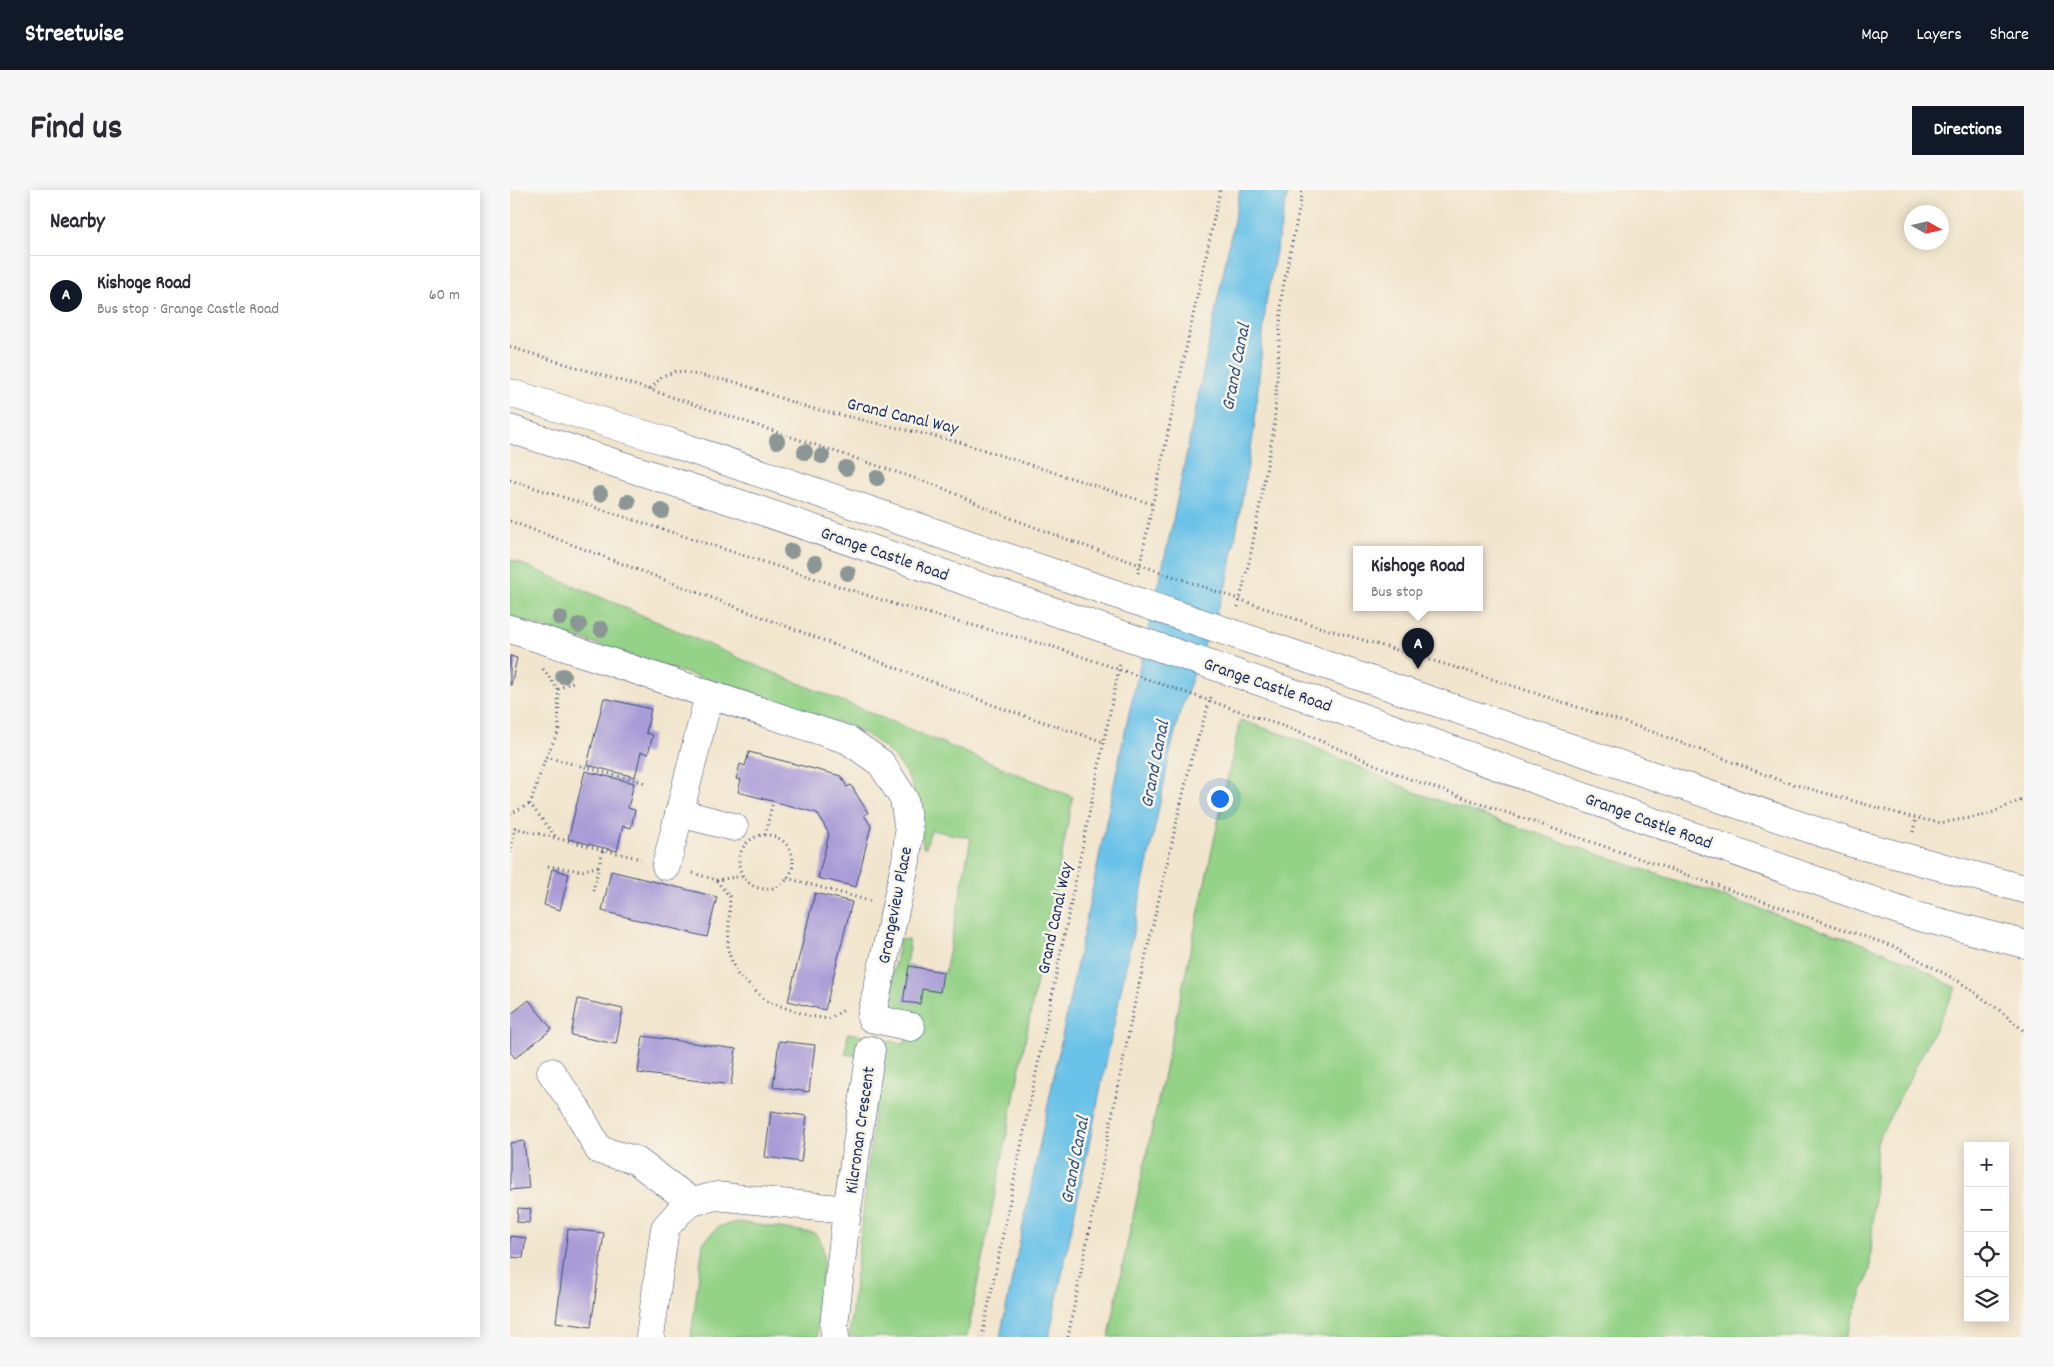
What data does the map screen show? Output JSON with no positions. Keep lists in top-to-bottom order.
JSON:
{
  "streets": {
    "main road": ["Grange Castle Road", "Grangeview Place", "Kilcronan Crescent"],
    "path": ["Grand Canal Way"]
  },
  "water": ["Grand Canal"],
  "north": "right",
  "page": {
    "header": "Streetwise",
    "nav": ["Map", "Layers", "Share"],
    "title": "Find us",
    "buttons": "Directions",
    "heading": "Nearby",
    "list": [
      {
        "mark": "A",
        "name": "Kishoge Road",
        "note": "Bus stop · Grange Castle Road",
        "value": "60 m"
      }
    ],
    "popup": ["Kishoge Road", "Bus stop"],
    "pins": "A",
    "map_buttons": ["+", "−"]
  }
}
